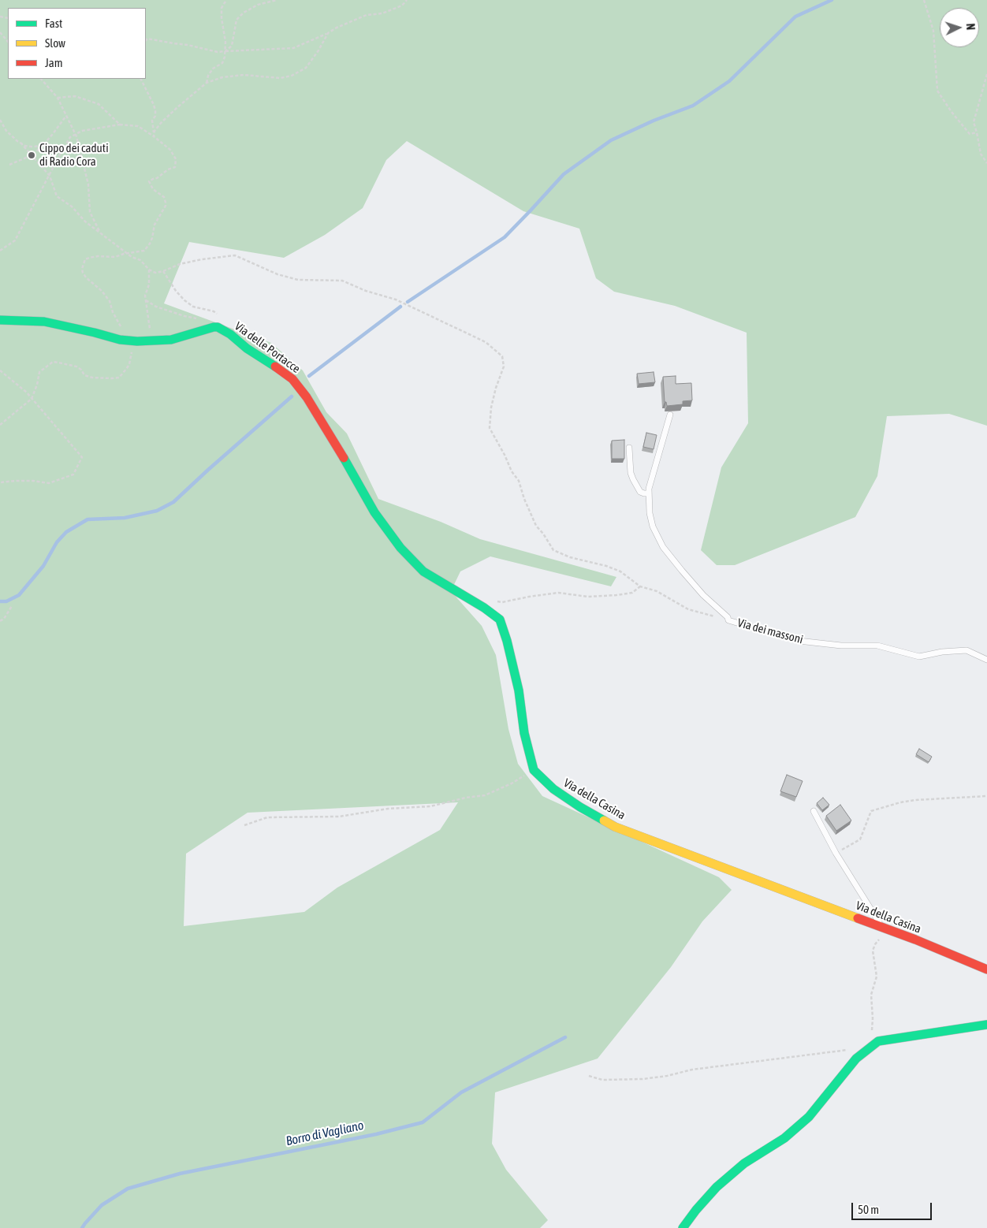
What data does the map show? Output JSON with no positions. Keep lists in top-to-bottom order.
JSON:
{
  "streets": {
    "street": ["Via delle Portacce", "Via della Casina"],
    "lane": ["Via dei massoni"]
  },
  "crossings": [
    ["Via delle Portacce", "Via della Casina"]
  ],
  "water": ["Borro di Vagliano"],
  "places": ["Cippo dei caduti di Radio Cora"],
  "legend": ["Fast", "Slow", "Jam"],
  "scale_bar": "50 m",
  "north": "right"
}
